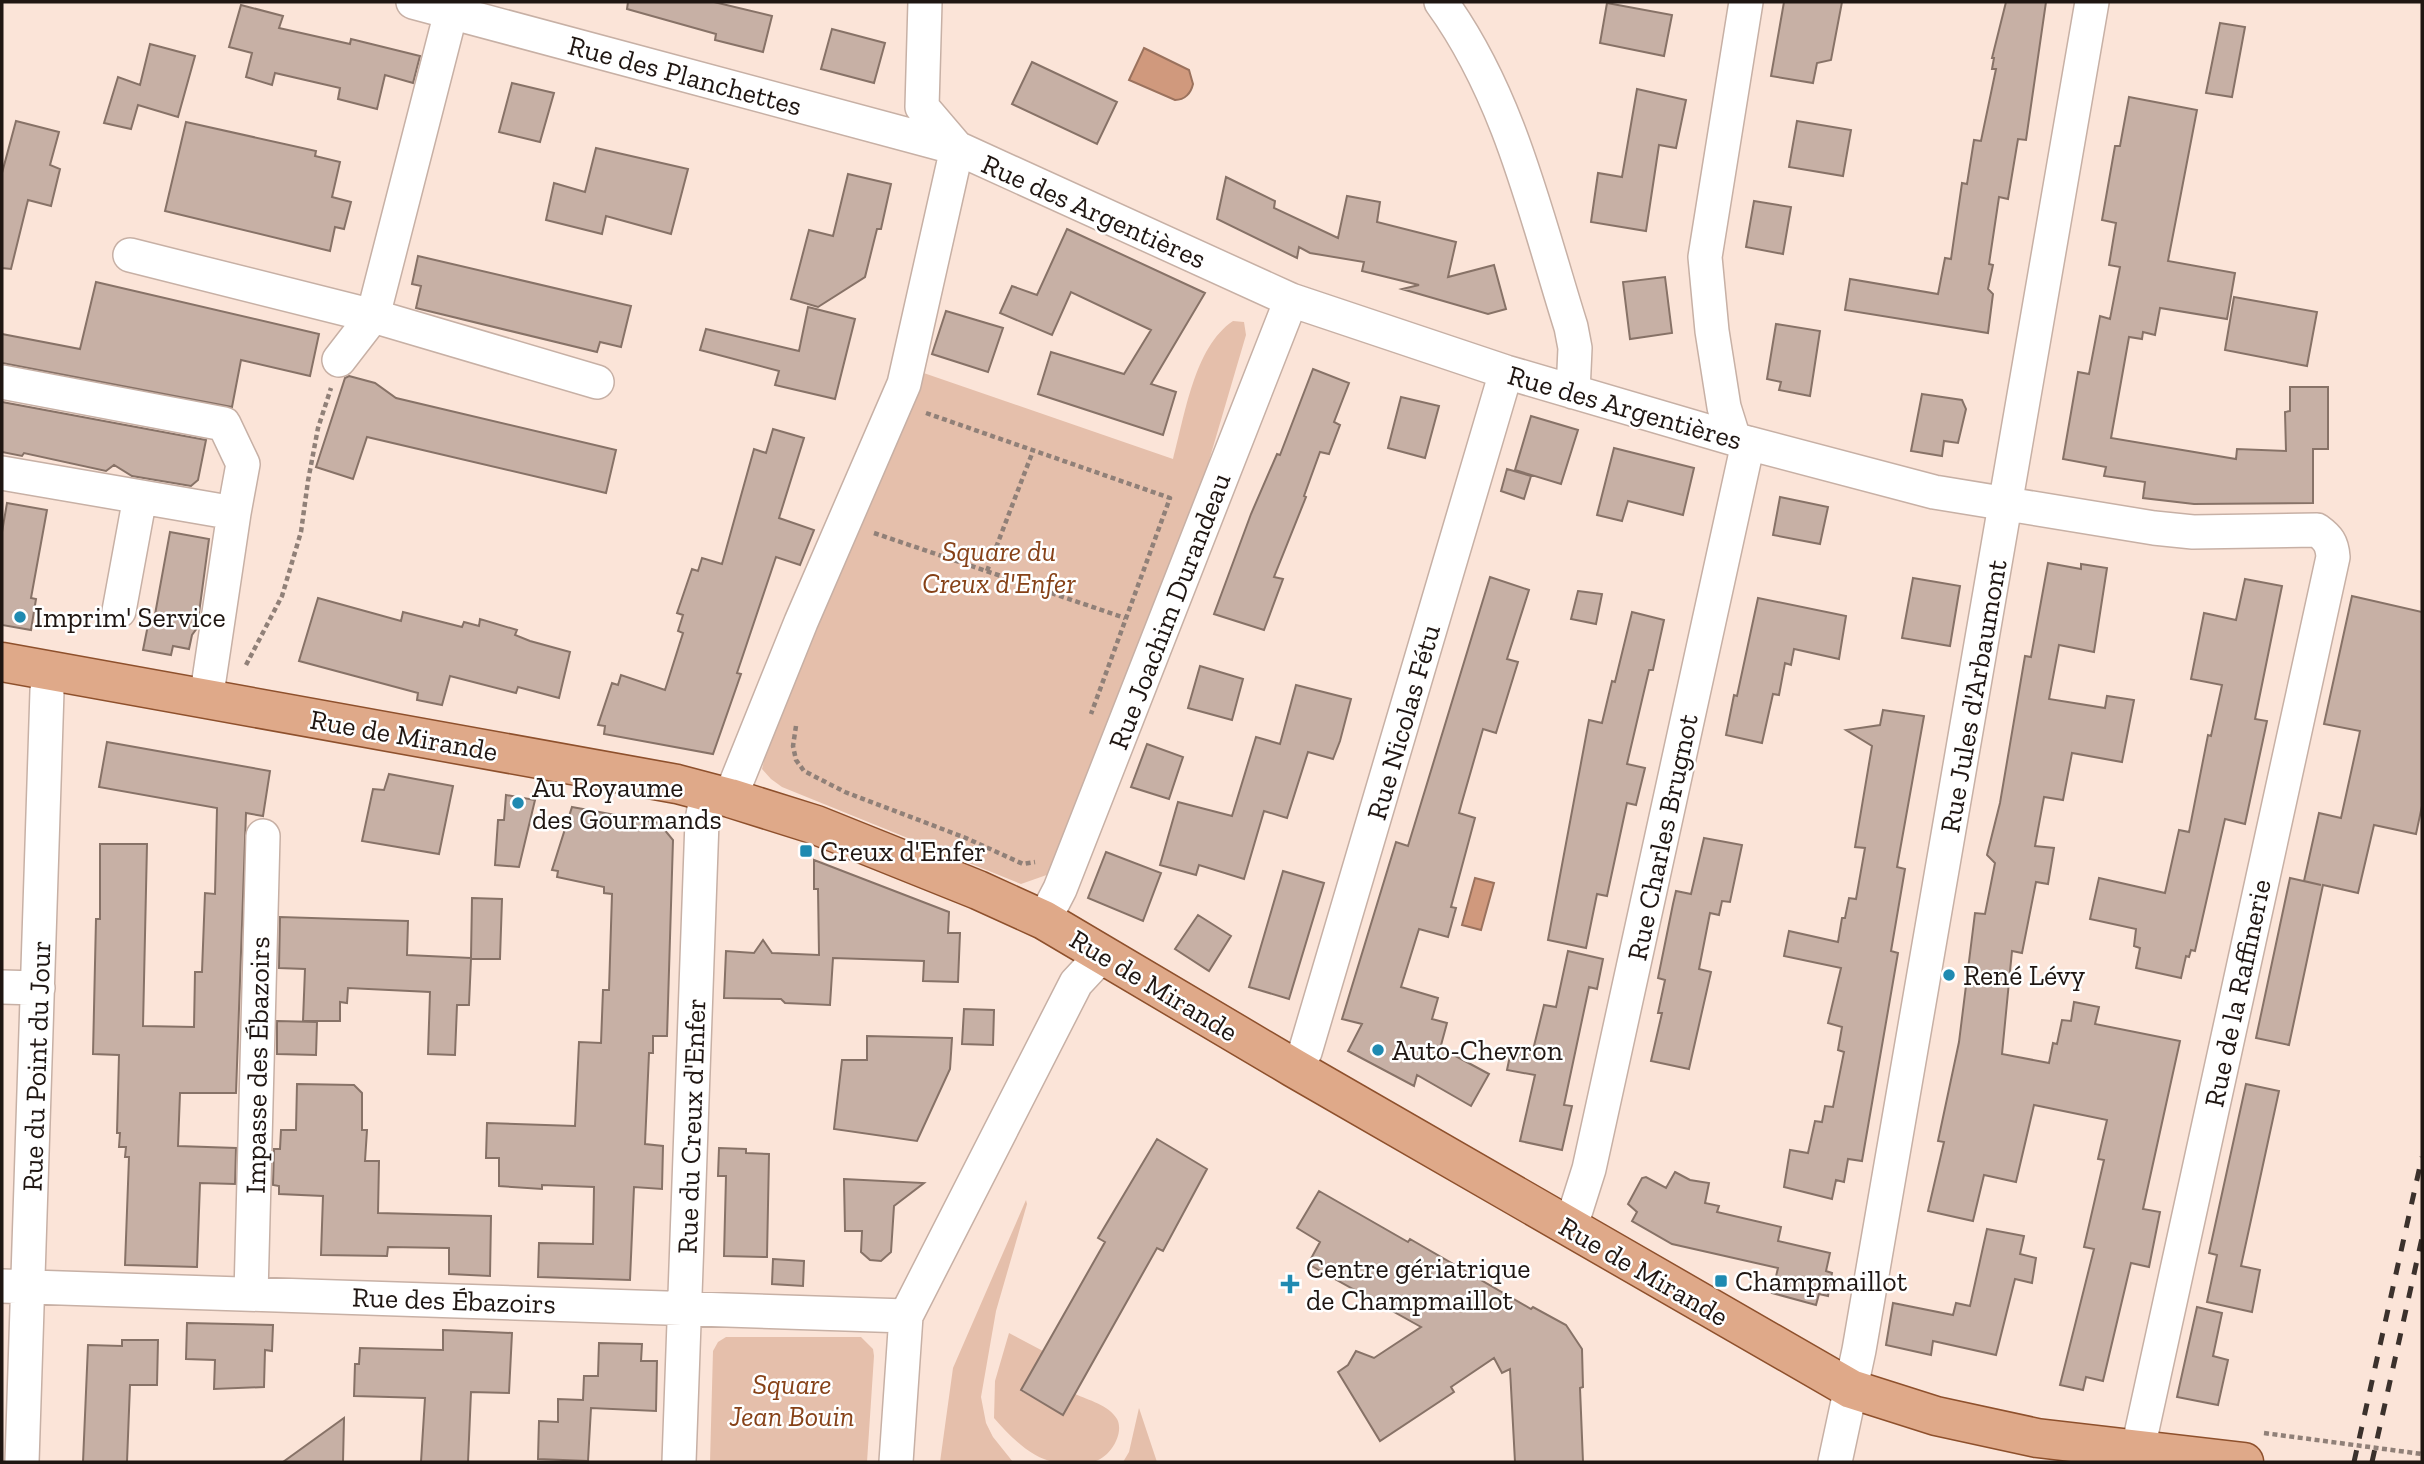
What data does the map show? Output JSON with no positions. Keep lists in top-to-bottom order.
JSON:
{
  "streets": {
    "main road": ["Rue de Mirande"],
    "street": [
      "Rue des Planchettes",
      "Rue des Argentières",
      "Rue Joachim Durandeau",
      "Rue Jules d'Arbaumont",
      "Rue Nicolas Fétu",
      "Rue Charles Brugnot",
      "Rue de la Raffinerie",
      "Impasse des Ébazoirs",
      "Rue du Point du Jour",
      "Rue du Creux d'Enfer",
      "Rue des Ébazoirs"
    ]
  },
  "crossings": [
    ["Rue des Planchettes", "Rue des Argentières"],
    ["Rue des Argentières", "Rue Joachim Durandeau"],
    ["Rue des Argentières", "Rue Jules d'Arbaumont"],
    ["Rue des Argentières", "Rue Nicolas Fétu"],
    ["Rue des Argentières", "Rue Charles Brugnot"],
    ["Rue des Argentières", "Rue de la Raffinerie"],
    ["Rue Joachim Durandeau", "Rue de Mirande"],
    ["Rue Jules d'Arbaumont", "Rue de Mirande"],
    ["Rue Nicolas Fétu", "Rue de Mirande"],
    ["Rue de Mirande", "Rue Charles Brugnot"],
    ["Rue de Mirande", "Rue de la Raffinerie"],
    ["Rue de Mirande", "Rue du Point du Jour"],
    ["Rue de Mirande", "Rue du Creux d'Enfer"],
    ["Impasse des Ébazoirs", "Rue des Ébazoirs"],
    ["Rue du Point du Jour", "Rue des Ébazoirs"],
    ["Rue du Creux d'Enfer", "Rue des Ébazoirs"]
  ],
  "parks": ["Square du Creux d'Enfer", "Square Jean Bouin"],
  "places": {
    "other": [
      "Imprim' Service",
      "Au Royaume des Gourmands",
      "René Lévy",
      "Auto-Chevron"
    ],
    "transit": ["Creux d'Enfer", "Champmaillot"],
    "health": ["Centre gériatrique de Champmaillot"]
  }
}
